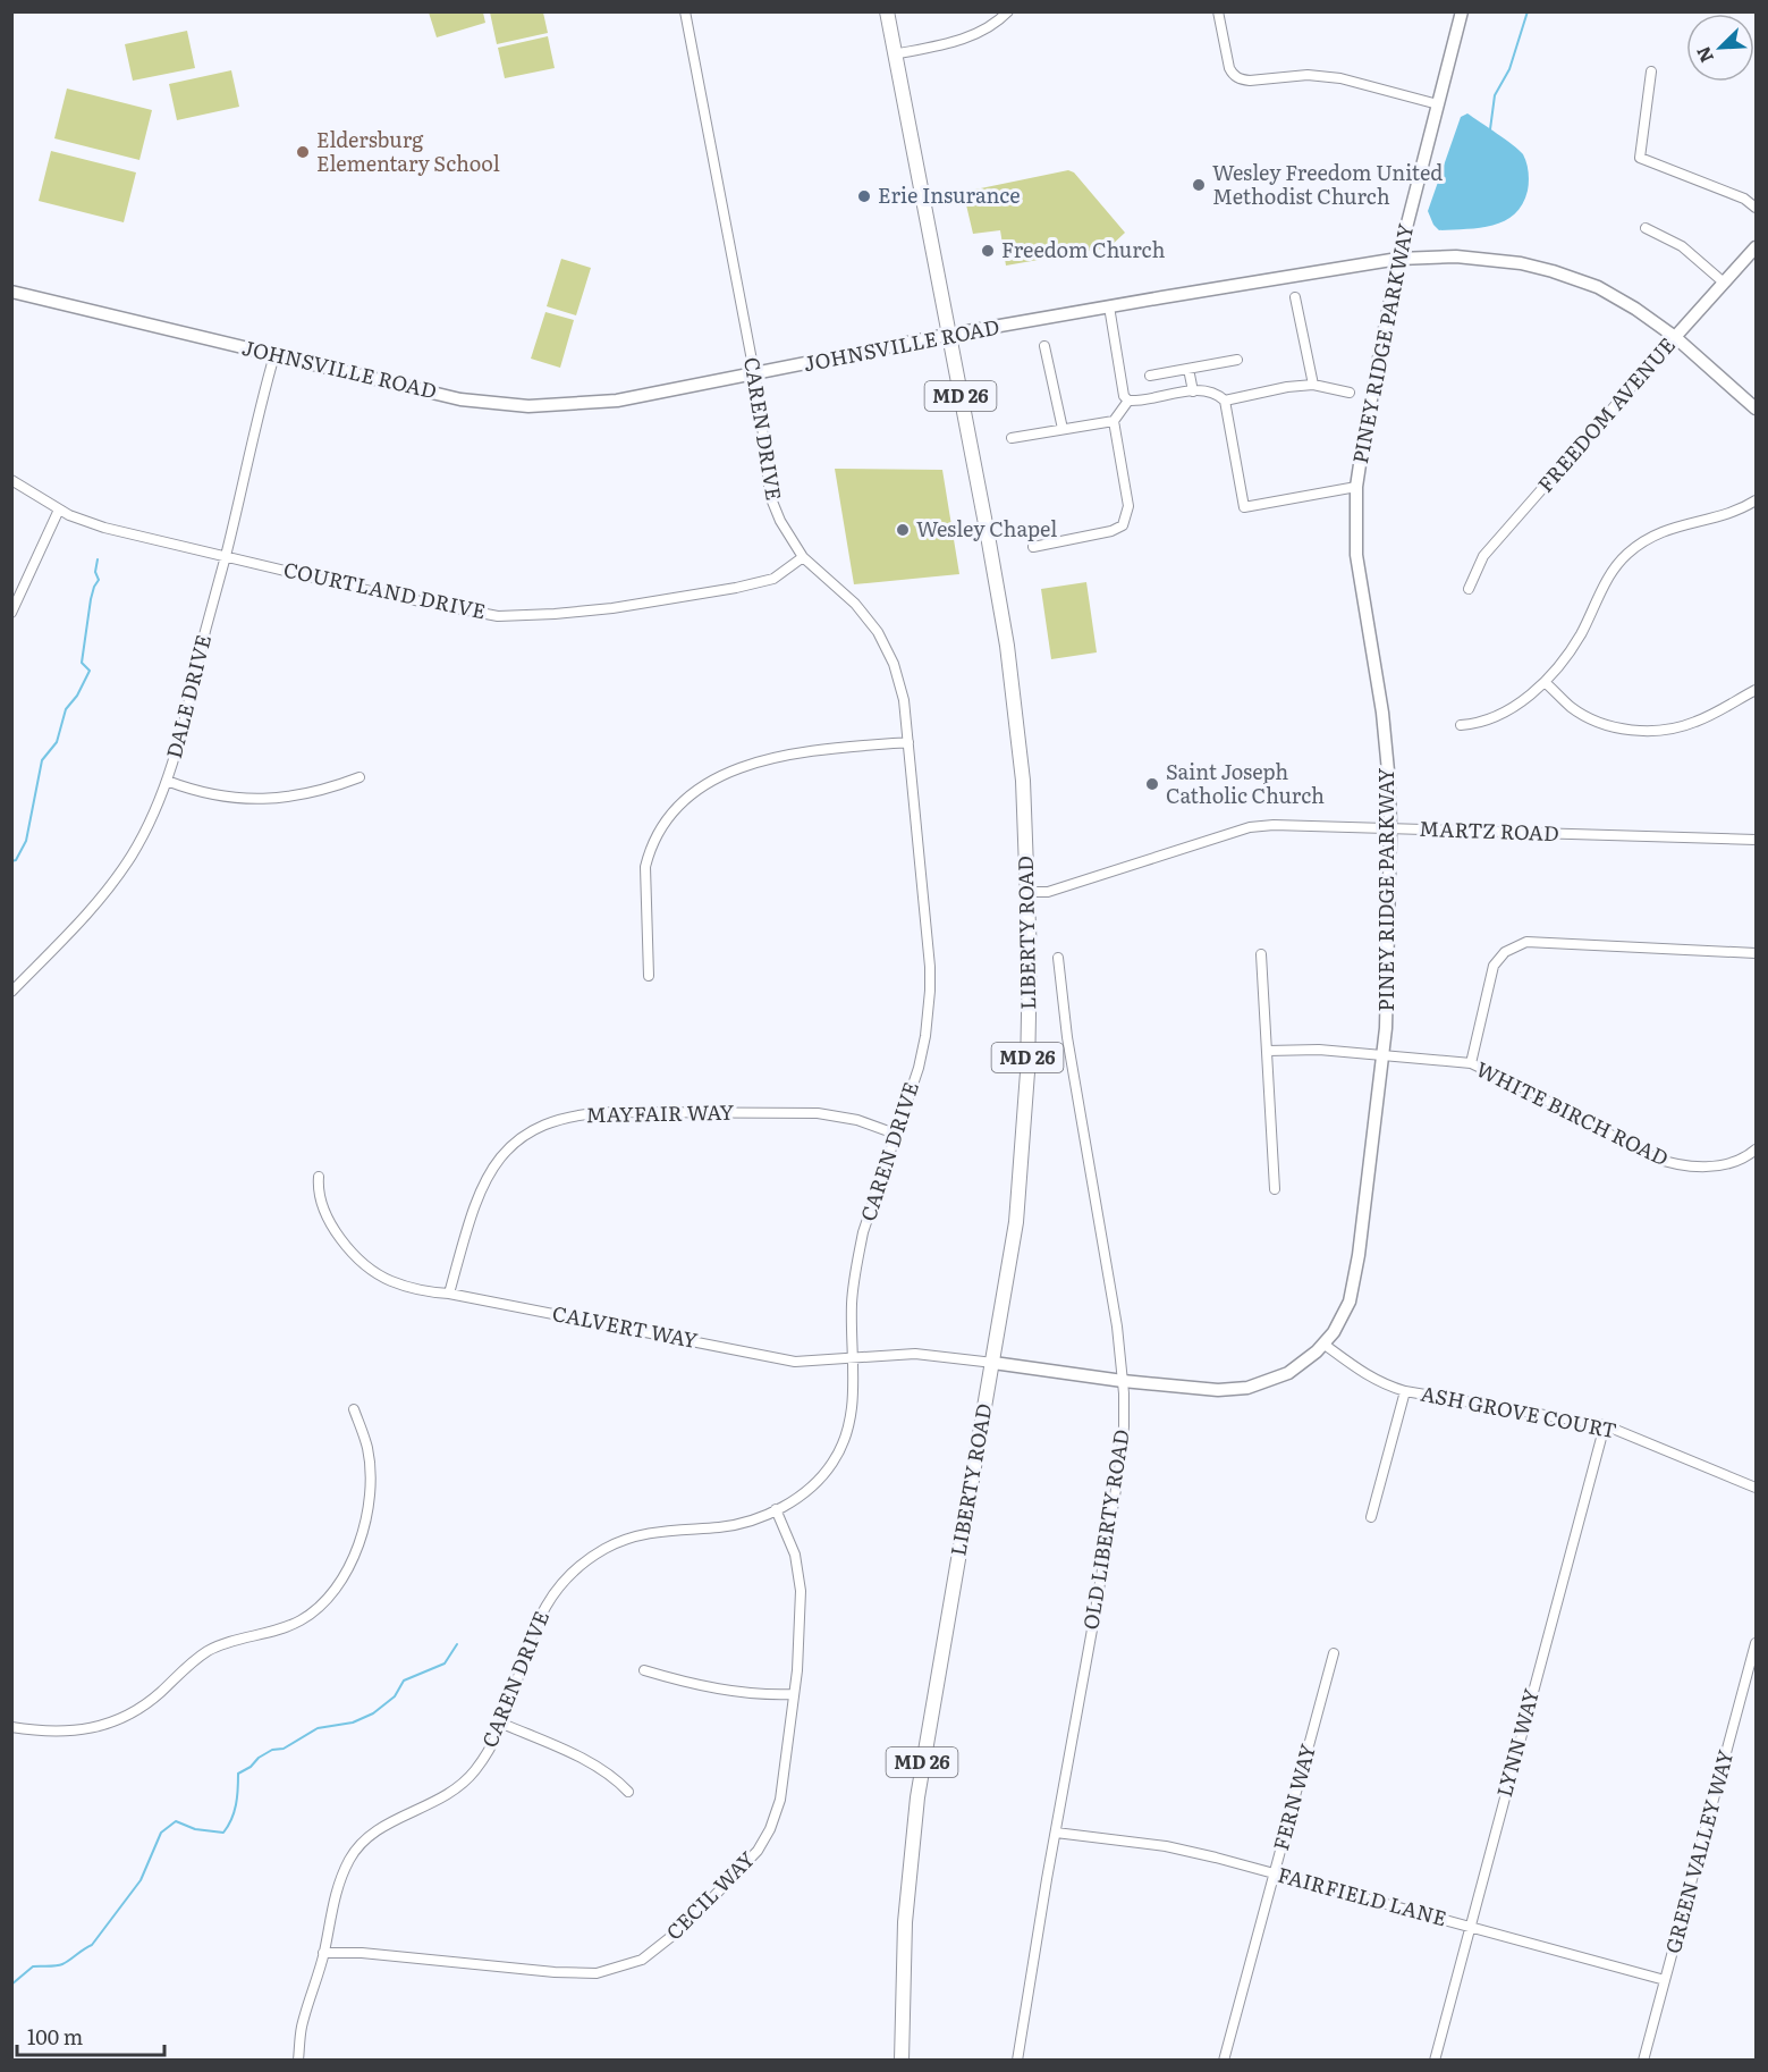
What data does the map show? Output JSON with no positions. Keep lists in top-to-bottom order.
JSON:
{
  "streets": {
    "main road": ["MD 26", "LIBERTY ROAD"],
    "street": [
      "PINEY RIDGE PARKWAY",
      "JOHNSVILLE ROAD",
      "FREEDOM AVENUE",
      "CAREN DRIVE",
      "COURTLAND DRIVE",
      "DALE DRIVE",
      "MARTZ ROAD",
      "MAYFAIR WAY",
      "WHITE BIRCH ROAD",
      "CALVERT WAY",
      "ASH GROVE COURT",
      "OLD LIBERTY ROAD",
      "LYNN WAY",
      "FERN WAY",
      "GREEN VALLEY WAY",
      "CECIL WAY",
      "FAIRFIELD LANE"
    ]
  },
  "crossings": [
    ["PINEY RIDGE PARKWAY", "JOHNSVILLE ROAD"],
    ["PINEY RIDGE PARKWAY", "MARTZ ROAD"],
    ["PINEY RIDGE PARKWAY", "LIBERTY ROAD"],
    ["PINEY RIDGE PARKWAY", "WHITE BIRCH ROAD"],
    ["PINEY RIDGE PARKWAY", "CALVERT WAY"],
    ["PINEY RIDGE PARKWAY", "ASH GROVE COURT"],
    ["PINEY RIDGE PARKWAY", "OLD LIBERTY ROAD"],
    ["JOHNSVILLE ROAD", "FREEDOM AVENUE"],
    ["JOHNSVILLE ROAD", "CAREN DRIVE"],
    ["JOHNSVILLE ROAD", "DALE DRIVE"],
    ["JOHNSVILLE ROAD", "LIBERTY ROAD"],
    ["CAREN DRIVE", "COURTLAND DRIVE"],
    ["CAREN DRIVE", "MAYFAIR WAY"],
    ["CAREN DRIVE", "CALVERT WAY"],
    ["CAREN DRIVE", "CECIL WAY"],
    ["COURTLAND DRIVE", "DALE DRIVE"],
    ["MARTZ ROAD", "LIBERTY ROAD"],
    ["LIBERTY ROAD", "CALVERT WAY"],
    ["MAYFAIR WAY", "CALVERT WAY"],
    ["ASH GROVE COURT", "LYNN WAY"],
    ["OLD LIBERTY ROAD", "FAIRFIELD LANE"],
    ["LYNN WAY", "FAIRFIELD LANE"],
    ["FERN WAY", "FAIRFIELD LANE"],
    ["GREEN VALLEY WAY", "FAIRFIELD LANE"]
  ],
  "places": [
    "Eldersburg Elementary School",
    "Wesley Freedom United Methodist Church",
    "Erie Insurance",
    "Freedom Church",
    "Wesley Chapel",
    "Saint Joseph Catholic Church"
  ],
  "scale_bar": "100 m",
  "north": "bottom left"
}
